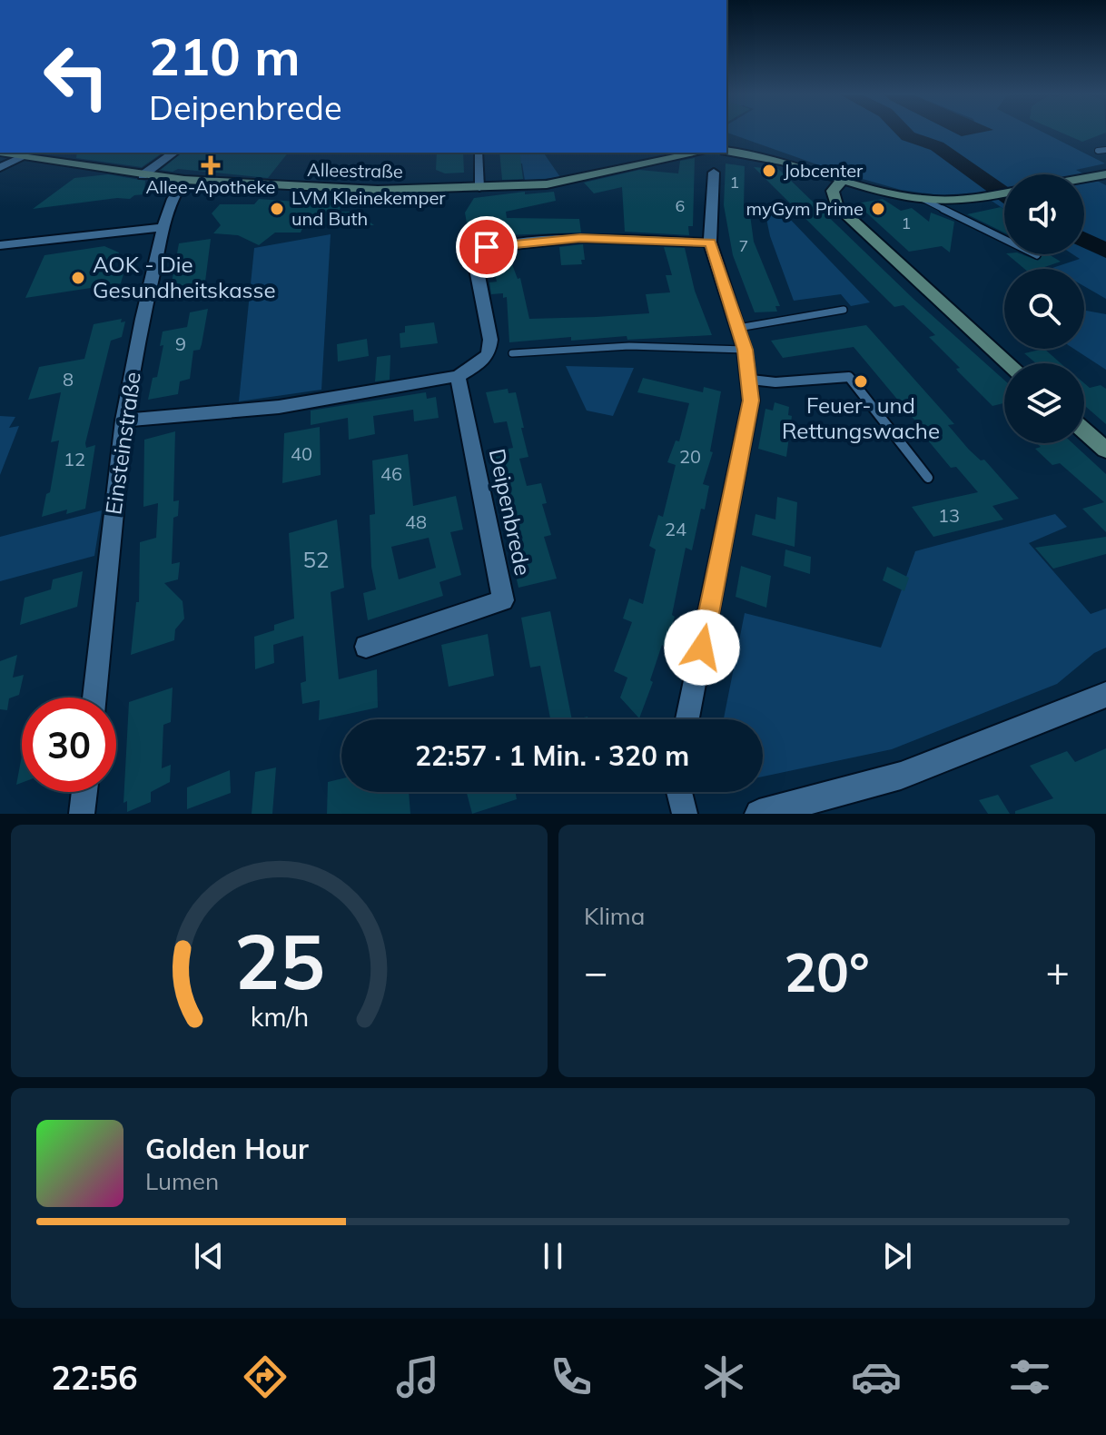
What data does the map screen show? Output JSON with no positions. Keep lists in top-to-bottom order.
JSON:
{
  "streets": {
    "main road": ["Alleestraße"],
    "street": ["Einsteinstraße", "Deipenbrede"]
  },
  "crossings": [
    ["Alleestraße", "Einsteinstraße"]
  ],
  "places": {
    "health": ["Allee-Apotheke"],
    "other": [
      "Jobcenter",
      "LVM Kleinekemper und Buth",
      "myGym Prime",
      "AOK - Die Gesundheitskasse",
      "Feuer- und Rettungswache"
    ]
  },
  "house_numbers": [
    "1",
    "6",
    "1",
    "7",
    "9",
    "8",
    "40",
    "20",
    "12",
    "46",
    "13",
    "48",
    "24",
    "52"
  ],
  "page": {
    "turn": ["210 m", "Deipenbrede"],
    "limit": "30",
    "trip": "22:57 · 1 Min. · 320 m",
    "tile": "Klima",
    "heat": ["−", "20°", "+"],
    "song": ["Golden Hour", "Lumen"],
    "tabs": "22:56",
    "gauge": ["25", "km/h"]
  }
}
